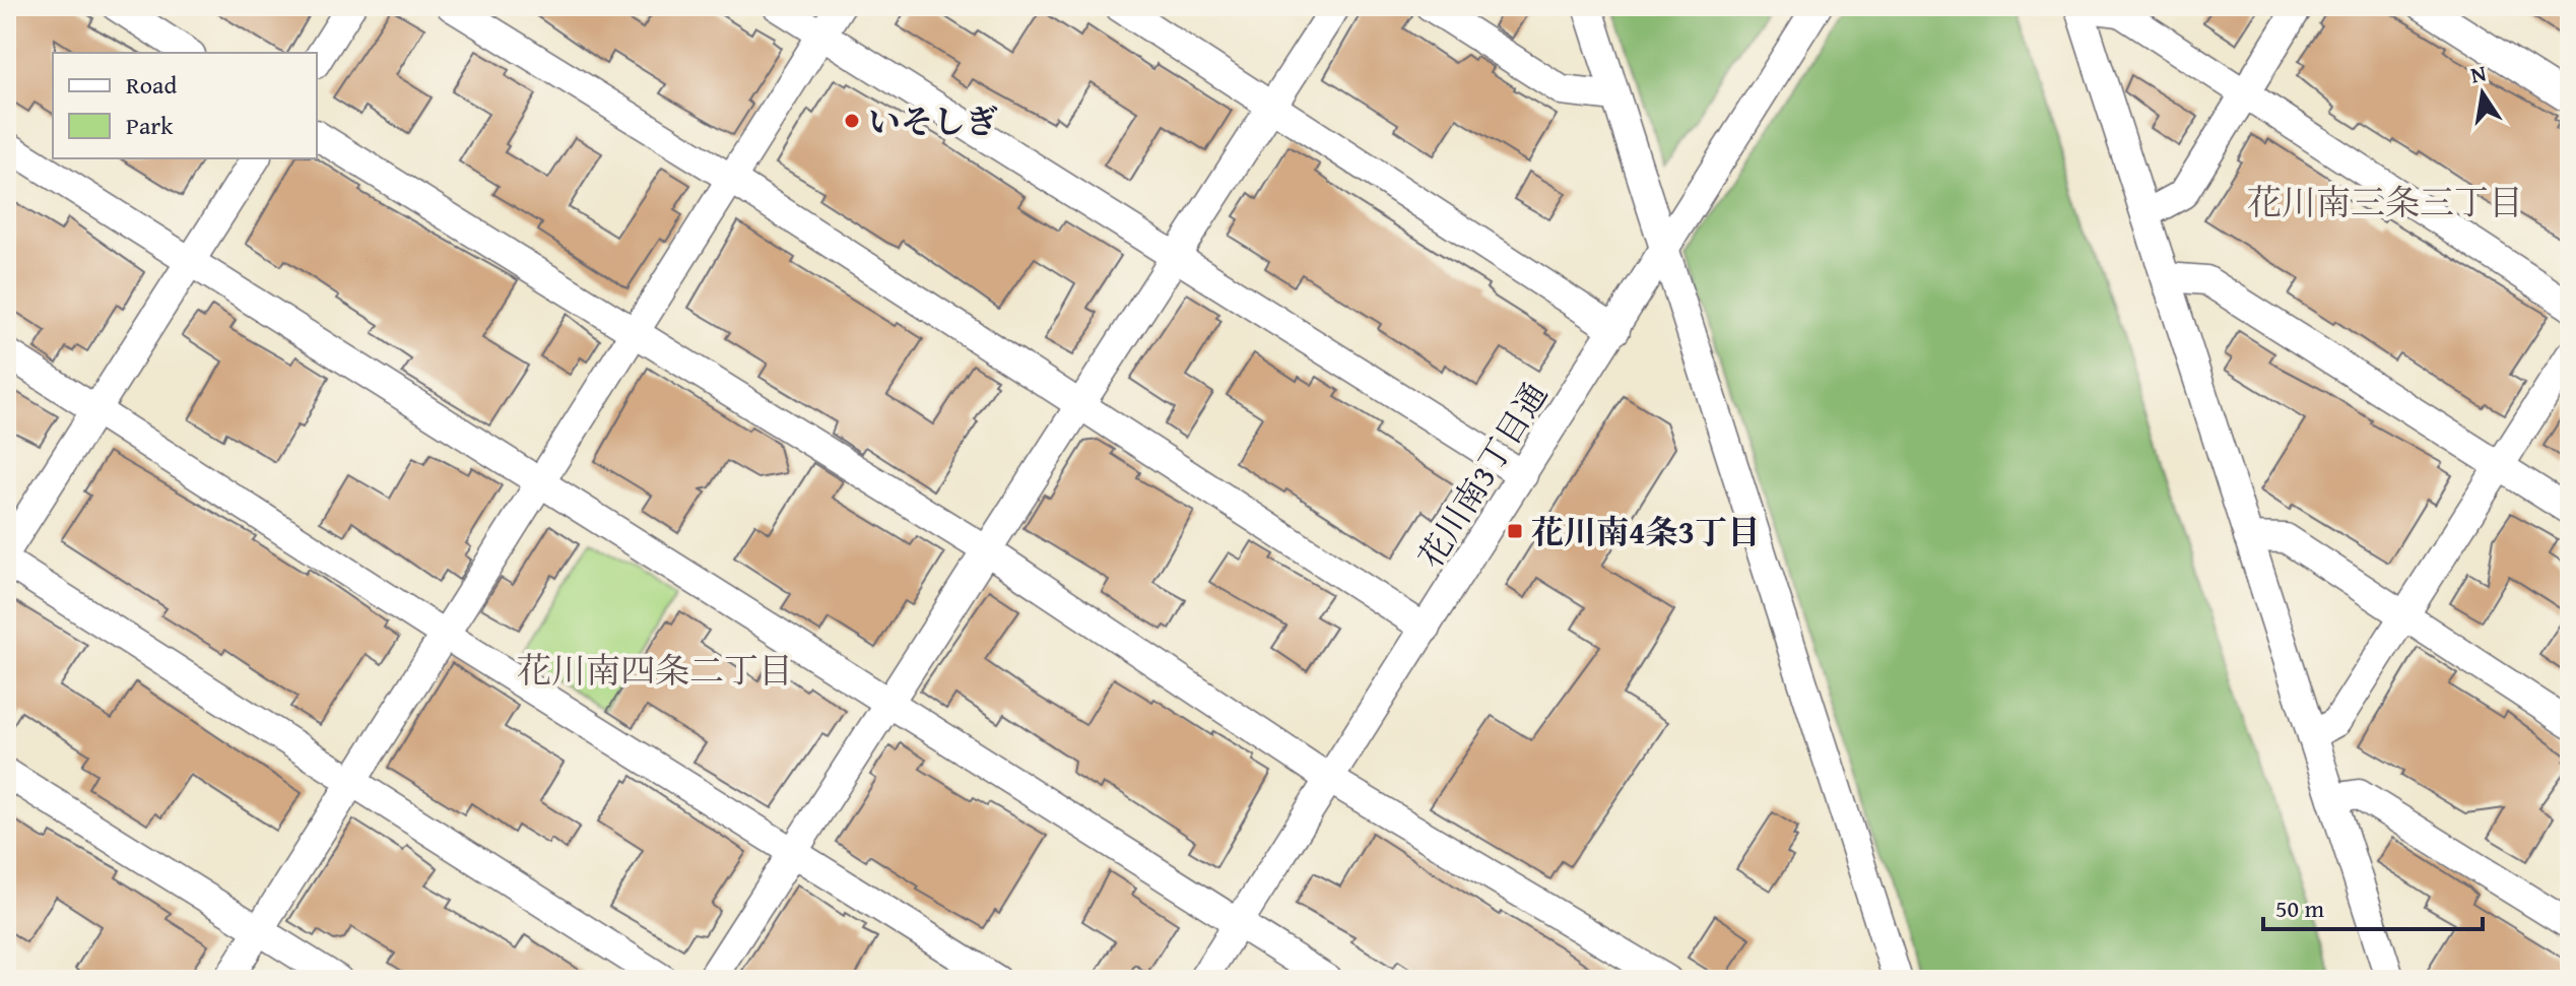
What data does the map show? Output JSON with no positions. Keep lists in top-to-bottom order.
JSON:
{
  "streets": {
    "street": ["花川南3丁目通"]
  },
  "districts": ["花川南三条三丁目", "花川南四条二丁目"],
  "places": {
    "other": ["いそしぎ"],
    "transit": ["花川南4条3丁目"]
  },
  "legend": ["Road", "Park"],
  "scale_bar": "50 m",
  "north": "top"
}
